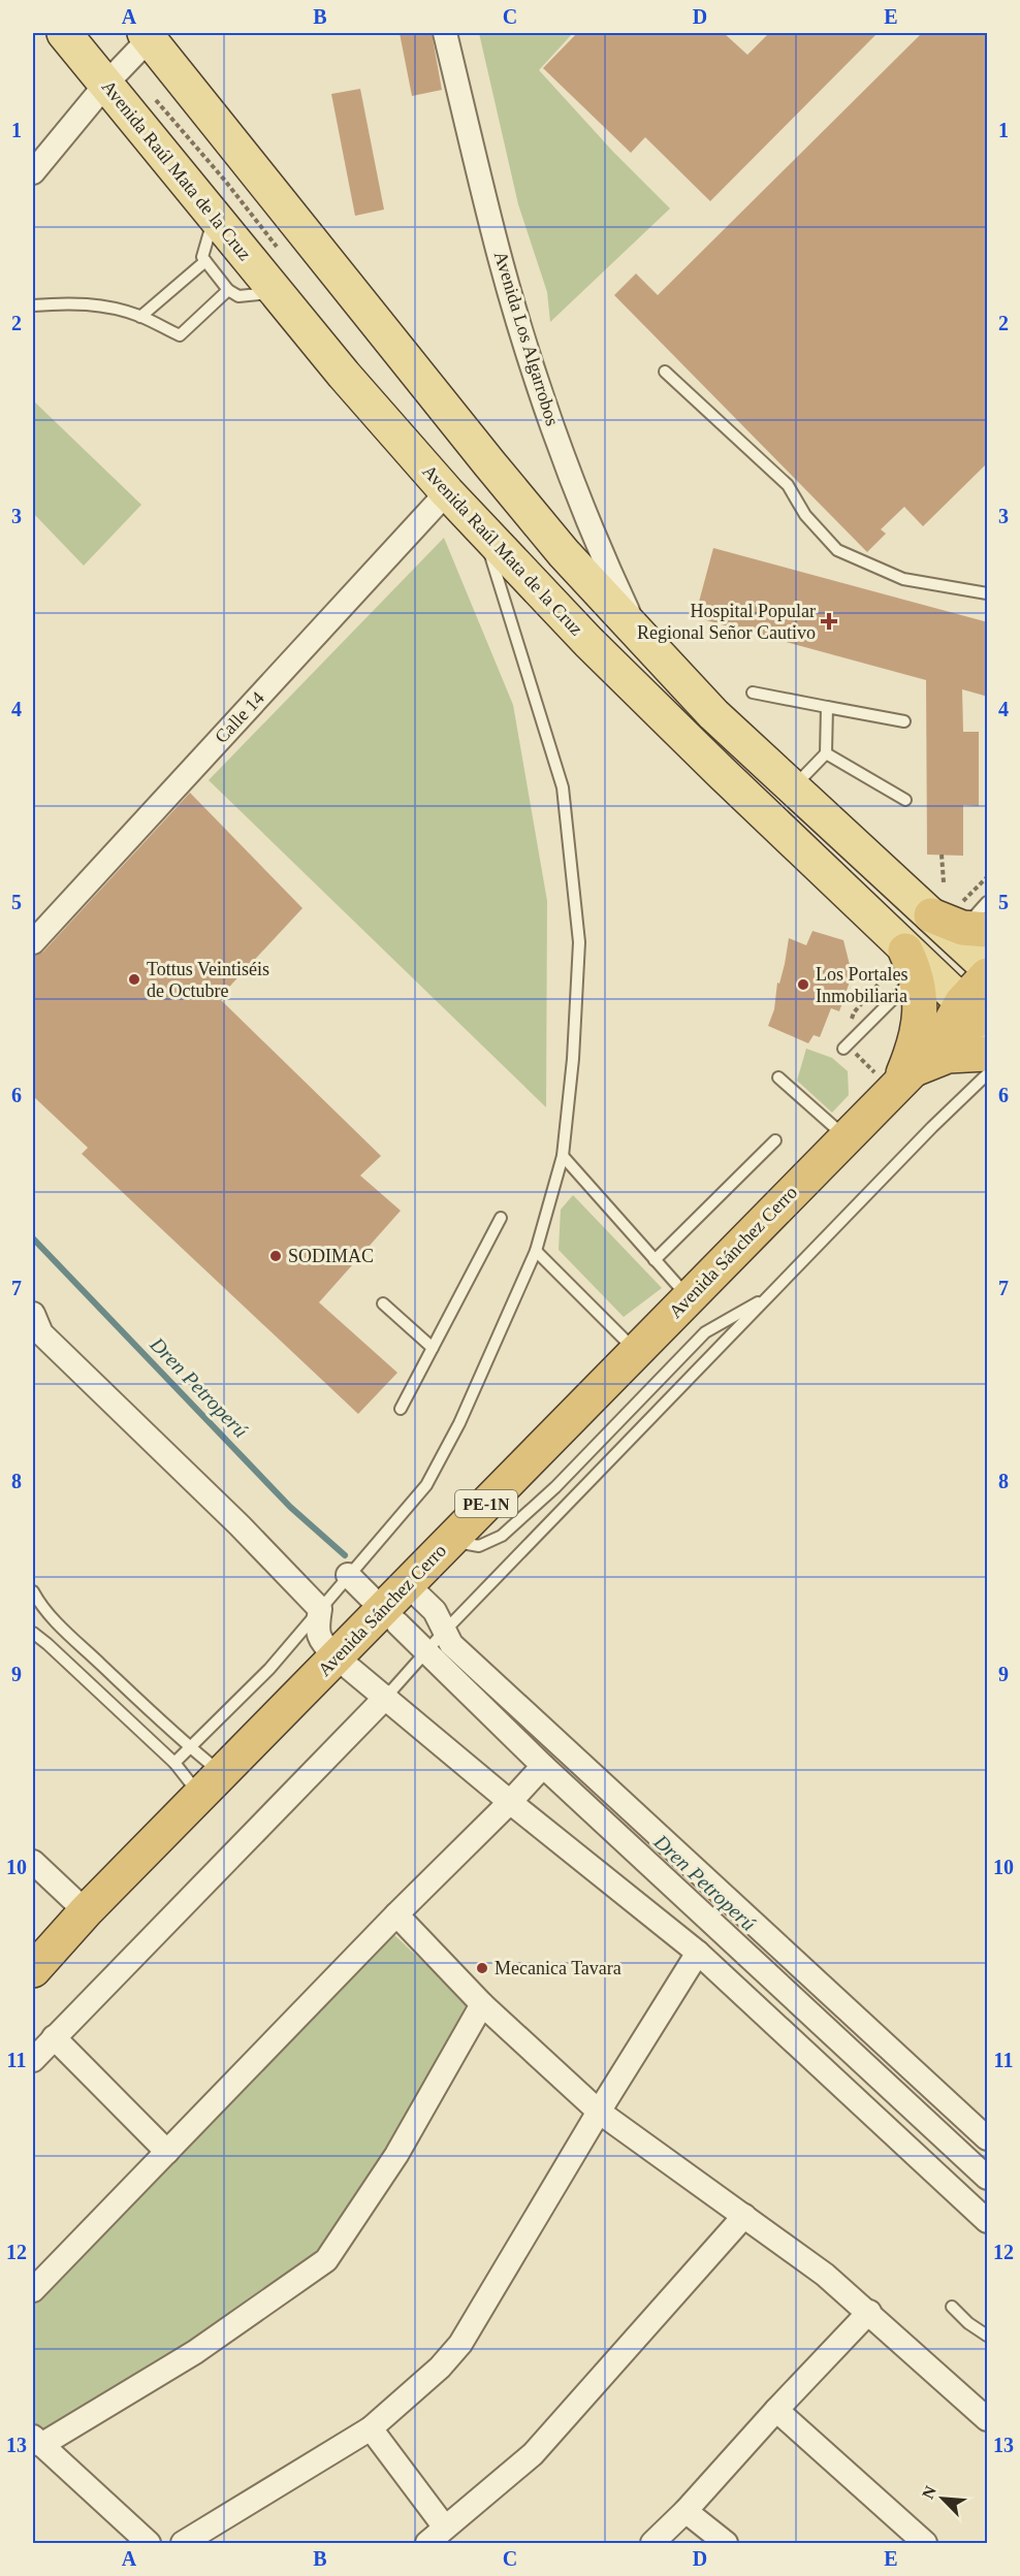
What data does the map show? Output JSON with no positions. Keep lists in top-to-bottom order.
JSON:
{
  "streets": {
    "highway": ["Avenida Sánchez Cerro", "PE-1N"],
    "main road": ["Avenida Raúl Mata de la Cruz"],
    "street": ["Avenida Los Algarrobos", "Calle 14"]
  },
  "crossings": [
    ["Avenida Raúl Mata de la Cruz", "Calle 14"],
    ["Avenida Raúl Mata de la Cruz", "Avenida Sánchez Cerro"]
  ],
  "water": ["Dren Petroperú"],
  "places": {
    "health": ["Hospital Popular Regional Señor Cautivo"],
    "other": [
      "Tottus Veintiséis de Octubre",
      "Los Portales Inmobiliaria",
      "SODIMAC",
      "Mecanica Tavara"
    ]
  },
  "north": "top left",
  "grid": {
    "columns": [
      "A",
      "B",
      "C",
      "D",
      "E"
    ],
    "rows": [
      "1",
      "2",
      "3",
      "4",
      "5",
      "6",
      "7",
      "8",
      "9",
      "10",
      "11",
      "12",
      "13"
    ]
  }
}
